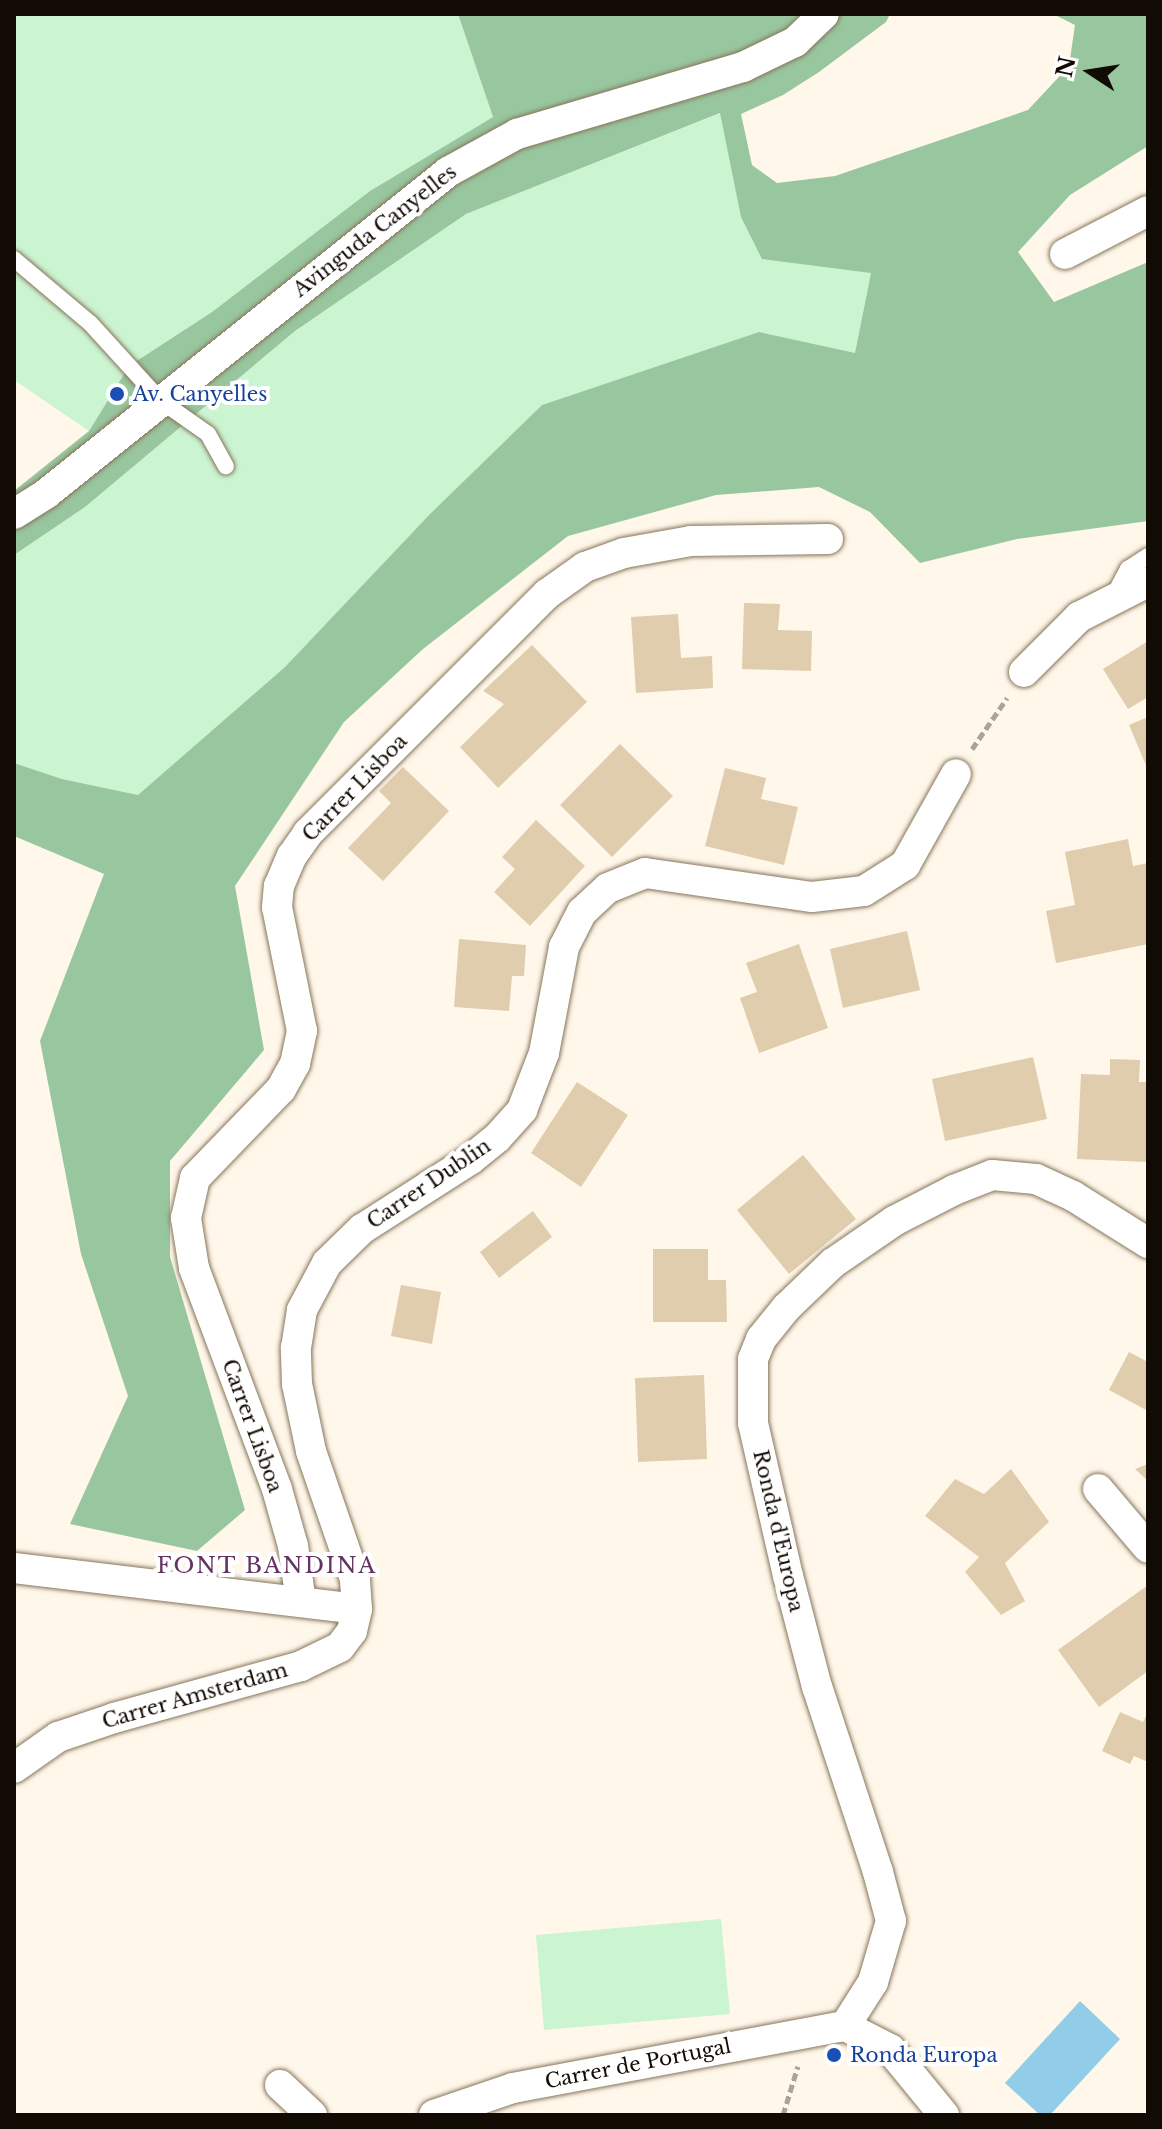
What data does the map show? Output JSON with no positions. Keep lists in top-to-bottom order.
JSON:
{
  "streets": {
    "street": [
      "Avinguda Canyelles",
      "Carrer Lisboa",
      "Carrer Dublin",
      "Ronda d'Europa",
      "Carrer Amsterdam",
      "Carrer de Portugal"
    ]
  },
  "crossings": [
    ["Carrer Dublin", "Carrer Amsterdam"],
    ["Ronda d'Europa", "Carrer de Portugal"]
  ],
  "districts": ["FONT BANDINA"],
  "places": ["Av. Canyelles", "Ronda Europa"],
  "north": "left"
}
